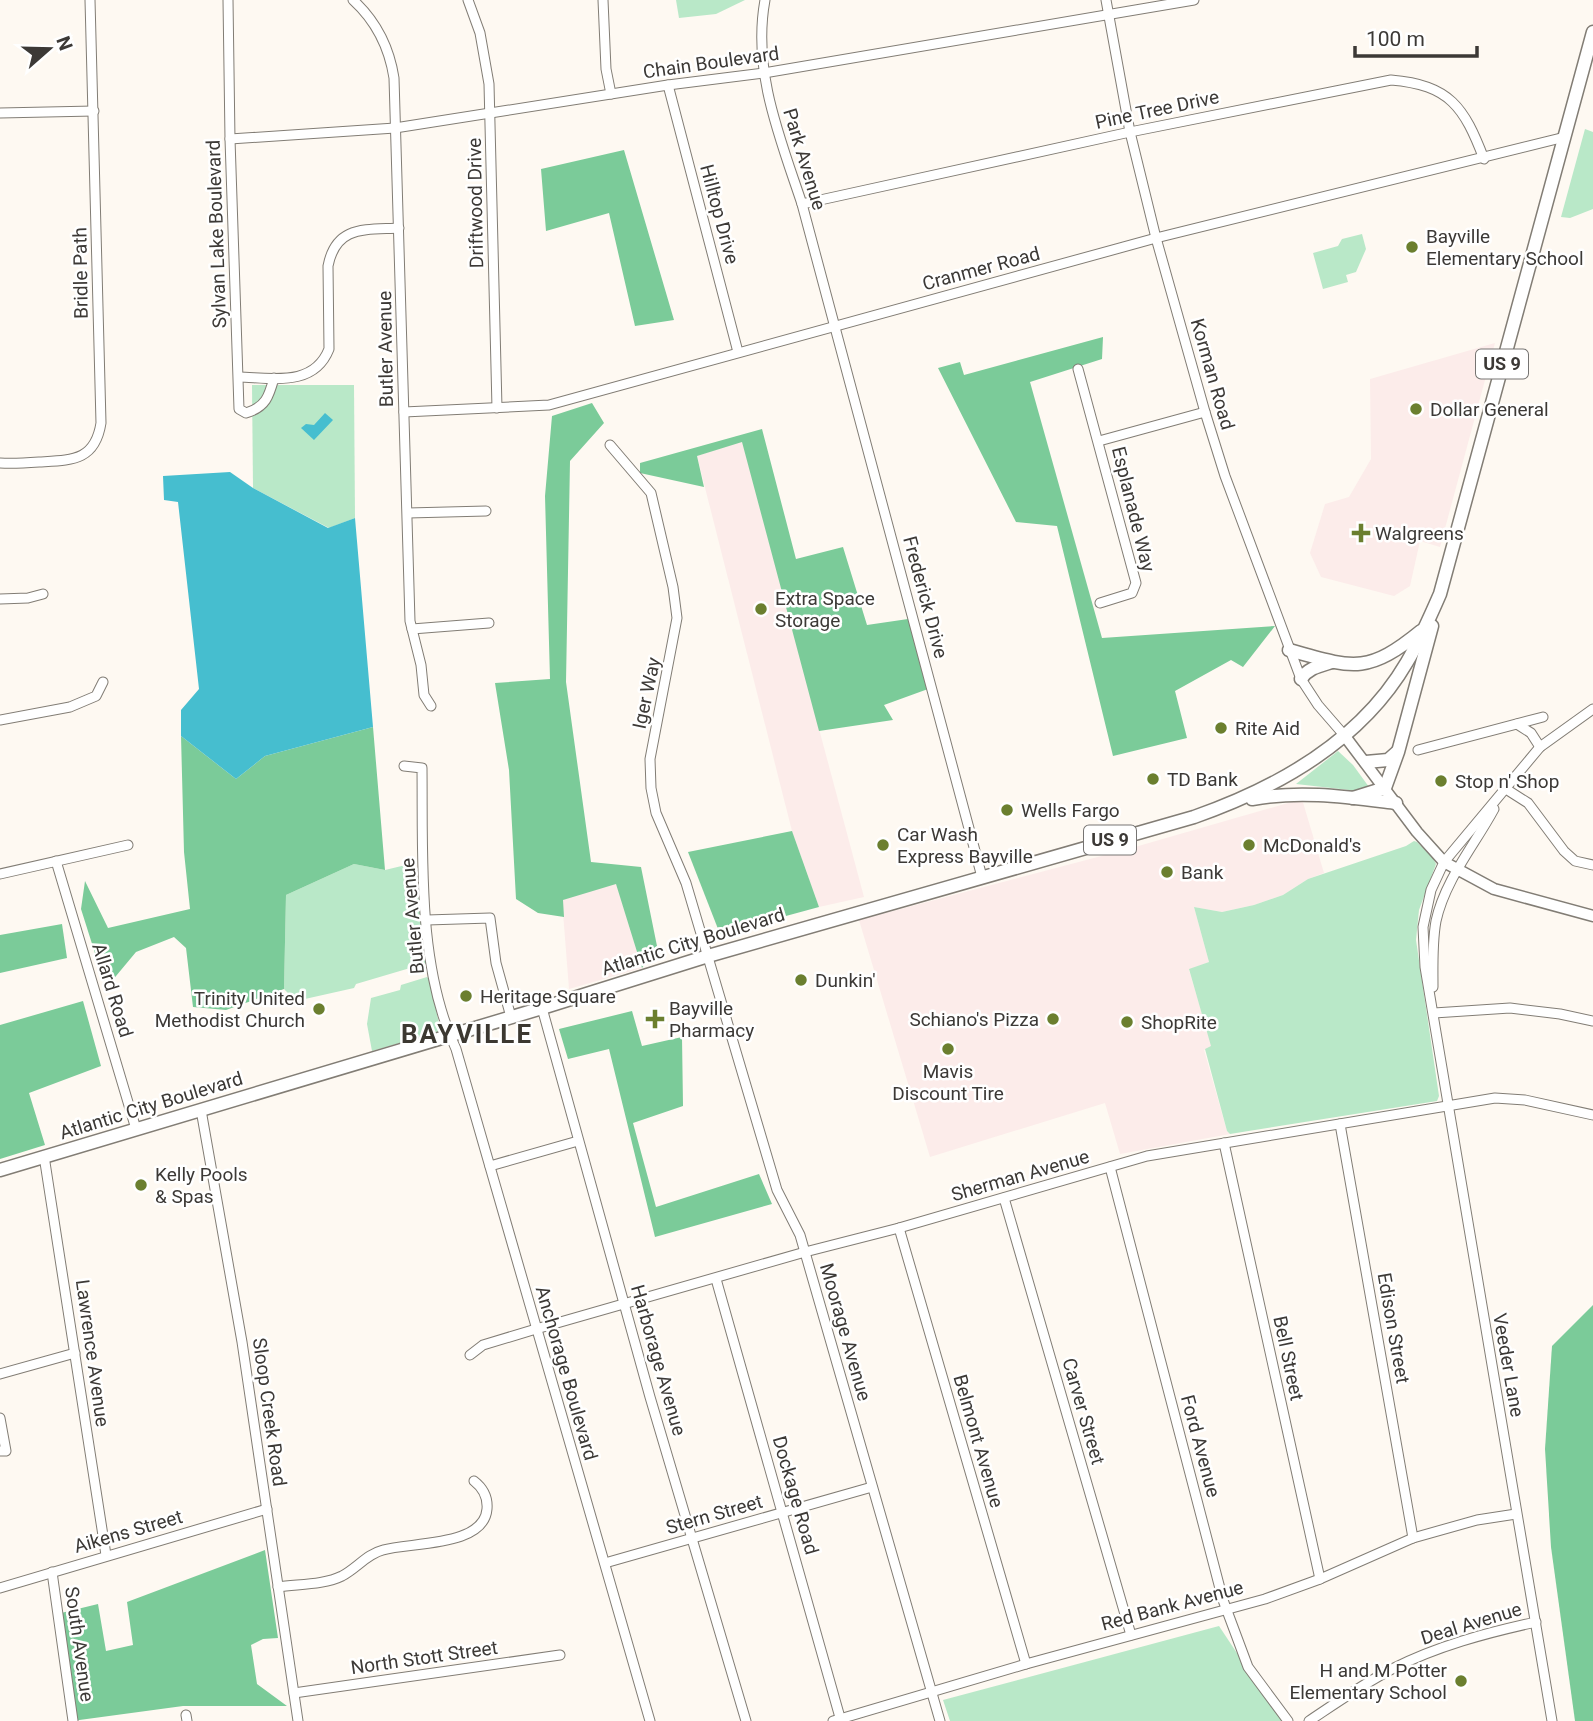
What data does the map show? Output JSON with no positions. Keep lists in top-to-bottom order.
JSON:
{
  "streets": {
    "highway": ["US 9", "Atlantic City Boulevard"],
    "street": [
      "Chain Boulevard",
      "Pine Tree Drive",
      "Park Avenue",
      "Driftwood Drive",
      "Hilltop Drive",
      "Sylvan Lake Boulevard",
      "Cranmer Road",
      "Bridle Path",
      "Butler Avenue",
      "Korman Road",
      "Esplanade Way",
      "Frederick Drive",
      "Iger Way",
      "Allard Road",
      "Sherman Avenue",
      "Edison Street",
      "Moorage Avenue",
      "Lawrence Avenue",
      "Bell Street",
      "Harborage Avenue",
      "Veeder Lane",
      "Anchorage Boulevard",
      "Carver Street",
      "Sloop Creek Road",
      "Belmont Avenue",
      "Ford Avenue",
      "Dockage Road",
      "Stern Street",
      "Aikens Street",
      "Red Bank Avenue",
      "Deal Avenue",
      "South Avenue",
      "North Stott Street"
    ]
  },
  "crossings": [
    ["Chain Boulevard", "Park Avenue"],
    ["Chain Boulevard", "Driftwood Drive"],
    ["Chain Boulevard", "Hilltop Drive"],
    ["Chain Boulevard", "Sylvan Lake Boulevard"],
    ["Chain Boulevard", "Butler Avenue"],
    ["Chain Boulevard", "Korman Road"],
    ["Pine Tree Drive", "Park Avenue"],
    ["Pine Tree Drive", "Cranmer Road"],
    ["Pine Tree Drive", "Korman Road"],
    ["Park Avenue", "Cranmer Road"],
    ["Park Avenue", "Frederick Drive"],
    ["Driftwood Drive", "Cranmer Road"],
    ["Hilltop Drive", "Cranmer Road"],
    ["Cranmer Road", "Butler Avenue"],
    ["Cranmer Road", "US 9"],
    ["Cranmer Road", "Korman Road"],
    ["Cranmer Road", "Frederick Drive"],
    ["Butler Avenue", "Atlantic City Boulevard"],
    ["Butler Avenue", "Anchorage Boulevard"],
    ["US 9", "Korman Road"],
    ["US 9", "Atlantic City Boulevard"],
    ["Korman Road", "Esplanade Way"],
    ["Frederick Drive", "Atlantic City Boulevard"],
    ["Iger Way", "Atlantic City Boulevard"],
    ["Iger Way", "Moorage Avenue"],
    ["Atlantic City Boulevard", "Allard Road"],
    ["Atlantic City Boulevard", "Moorage Avenue"],
    ["Atlantic City Boulevard", "Lawrence Avenue"],
    ["Atlantic City Boulevard", "Harborage Avenue"],
    ["Atlantic City Boulevard", "Anchorage Boulevard"],
    ["Atlantic City Boulevard", "Sloop Creek Road"],
    ["Sherman Avenue", "Edison Street"],
    ["Sherman Avenue", "Moorage Avenue"],
    ["Sherman Avenue", "Bell Street"],
    ["Sherman Avenue", "Harborage Avenue"],
    ["Sherman Avenue", "Veeder Lane"],
    ["Sherman Avenue", "Anchorage Boulevard"],
    ["Sherman Avenue", "Carver Street"],
    ["Sherman Avenue", "Belmont Avenue"],
    ["Sherman Avenue", "Ford Avenue"],
    ["Sherman Avenue", "Dockage Road"],
    ["Edison Street", "Red Bank Avenue"],
    ["Moorage Avenue", "Stern Street"],
    ["Moorage Avenue", "Red Bank Avenue"],
    ["Lawrence Avenue", "Aikens Street"],
    ["Bell Street", "Red Bank Avenue"],
    ["Harborage Avenue", "Stern Street"],
    ["Veeder Lane", "Red Bank Avenue"],
    ["Veeder Lane", "Deal Avenue"],
    ["Anchorage Boulevard", "Stern Street"],
    ["Carver Street", "Red Bank Avenue"],
    ["Sloop Creek Road", "Aikens Street"],
    ["Sloop Creek Road", "North Stott Street"],
    ["Belmont Avenue", "Red Bank Avenue"],
    ["Ford Avenue", "Red Bank Avenue"],
    ["Dockage Road", "Stern Street"],
    ["Dockage Road", "Red Bank Avenue"],
    ["Aikens Street", "South Avenue"]
  ],
  "districts": ["BAYVILLE"],
  "places": {
    "other": [
      "Bayville Elementary School",
      "Dollar General",
      "Extra Space Storage",
      "Rite Aid",
      "TD Bank",
      "Stop n' Shop",
      "Wells Fargo",
      "Car Wash Express Bayville",
      "McDonald's",
      "Bank",
      "Dunkin'",
      "Heritage Square",
      "Trinity United Methodist Church",
      "Schiano's Pizza",
      "ShopRite",
      "Mavis Discount Tire",
      "Kelly Pools & Spas",
      "H and M Potter Elementary School"
    ],
    "health": ["Walgreens", "Bayville Pharmacy"]
  },
  "scale_bar": "100 m",
  "north": "right"
}
